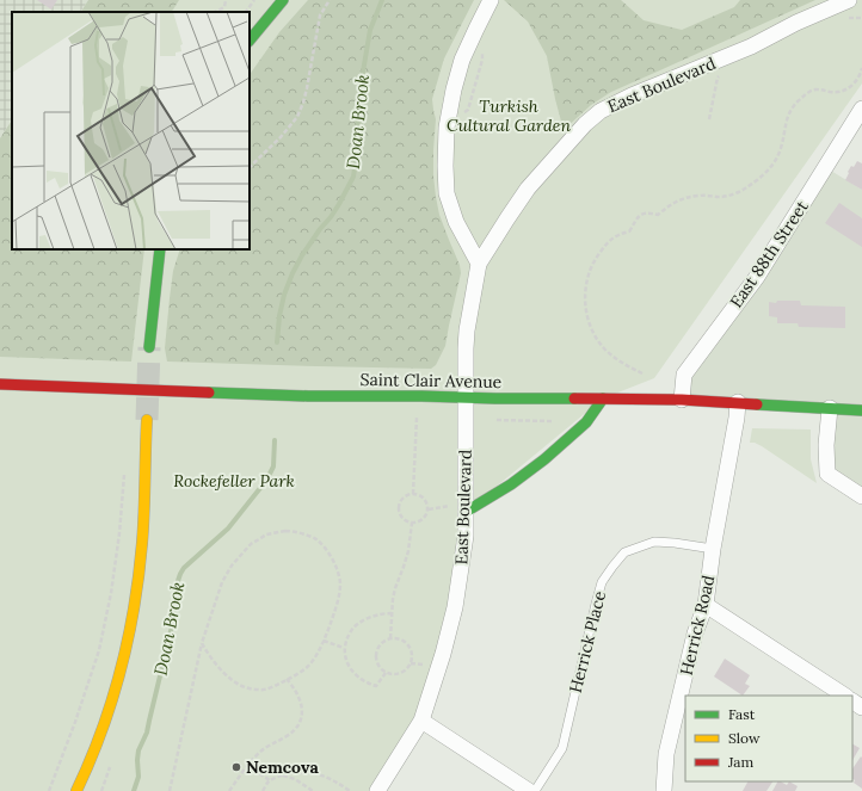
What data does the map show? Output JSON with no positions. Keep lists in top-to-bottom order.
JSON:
{
  "streets": {
    "main road": ["Saint Clair Avenue"],
    "street": ["East Boulevard", "East 88th Street", "Herrick Road"],
    "lane": ["Herrick Place"]
  },
  "crossings": [
    ["East Boulevard", "Saint Clair Avenue"],
    ["East 88th Street", "Saint Clair Avenue"],
    ["Saint Clair Avenue", "Herrick Road"],
    ["Herrick Road", "Herrick Place"]
  ],
  "water": ["Doan Brook"],
  "parks": ["Turkish Cultural Garden", "Rockefeller Park"],
  "places": ["Nemcova"],
  "legend": ["Fast", "Slow", "Jam"]
}
